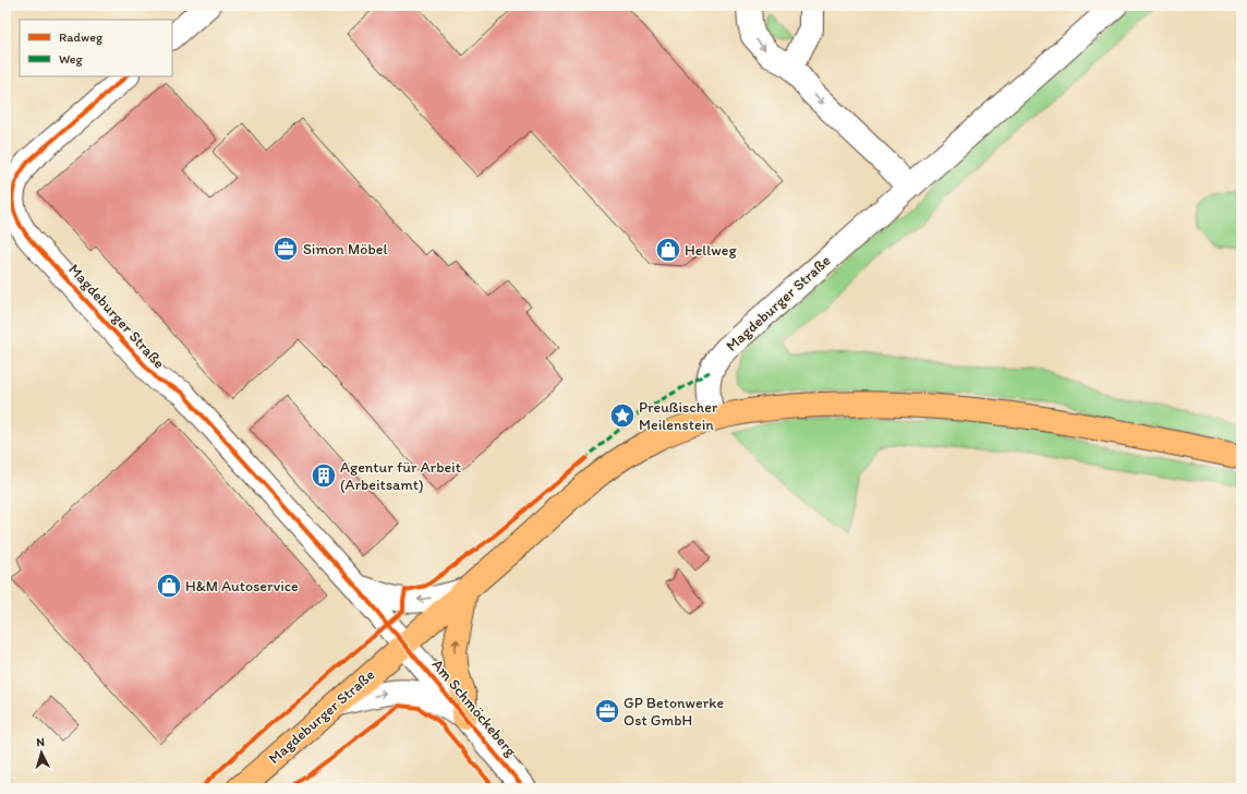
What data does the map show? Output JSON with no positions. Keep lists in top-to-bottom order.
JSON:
{
  "streets": {
    "main road": ["Magdeburger Straße"],
    "street": ["Am Schmöckeberg"]
  },
  "crossings": [
    ["Magdeburger Straße", "Am Schmöckeberg"]
  ],
  "places": {
    "office": ["Simon Möbel", "GP Betonwerke Ost GmbH"],
    "shop": ["Hellweg", "H&M Autoservice"],
    "place": ["Preußischer Meilenstein"],
    "building": ["Agentur für Arbeit (Arbeitsamt)"]
  },
  "legend": ["Radweg", "Weg"],
  "north": "top"
}
